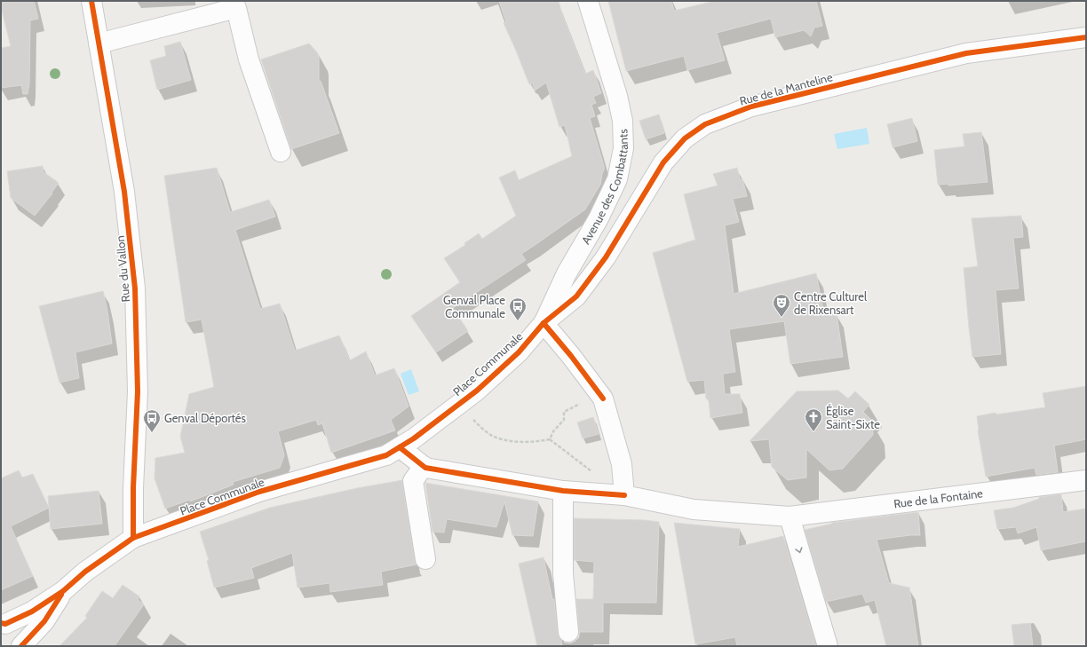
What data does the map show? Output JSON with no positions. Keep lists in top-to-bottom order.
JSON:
{
  "streets": {
    "street": [
      "Rue de la Manteline",
      "Avenue des Combattants",
      "Rue du Vallon",
      "Place Communale",
      "Rue de la Fontaine"
    ]
  },
  "crossings": [
    ["Rue de la Manteline", "Avenue des Combattants"],
    ["Rue de la Manteline", "Place Communale"],
    ["Avenue des Combattants", "Place Communale"],
    ["Rue du Vallon", "Place Communale"]
  ],
  "places": {
    "theatre": ["Centre Culturel de Rixensart"],
    "bus stop": ["Genval Place Communale", "Genval Déportés"],
    "church": ["Église Saint-Sixte"]
  }
}
